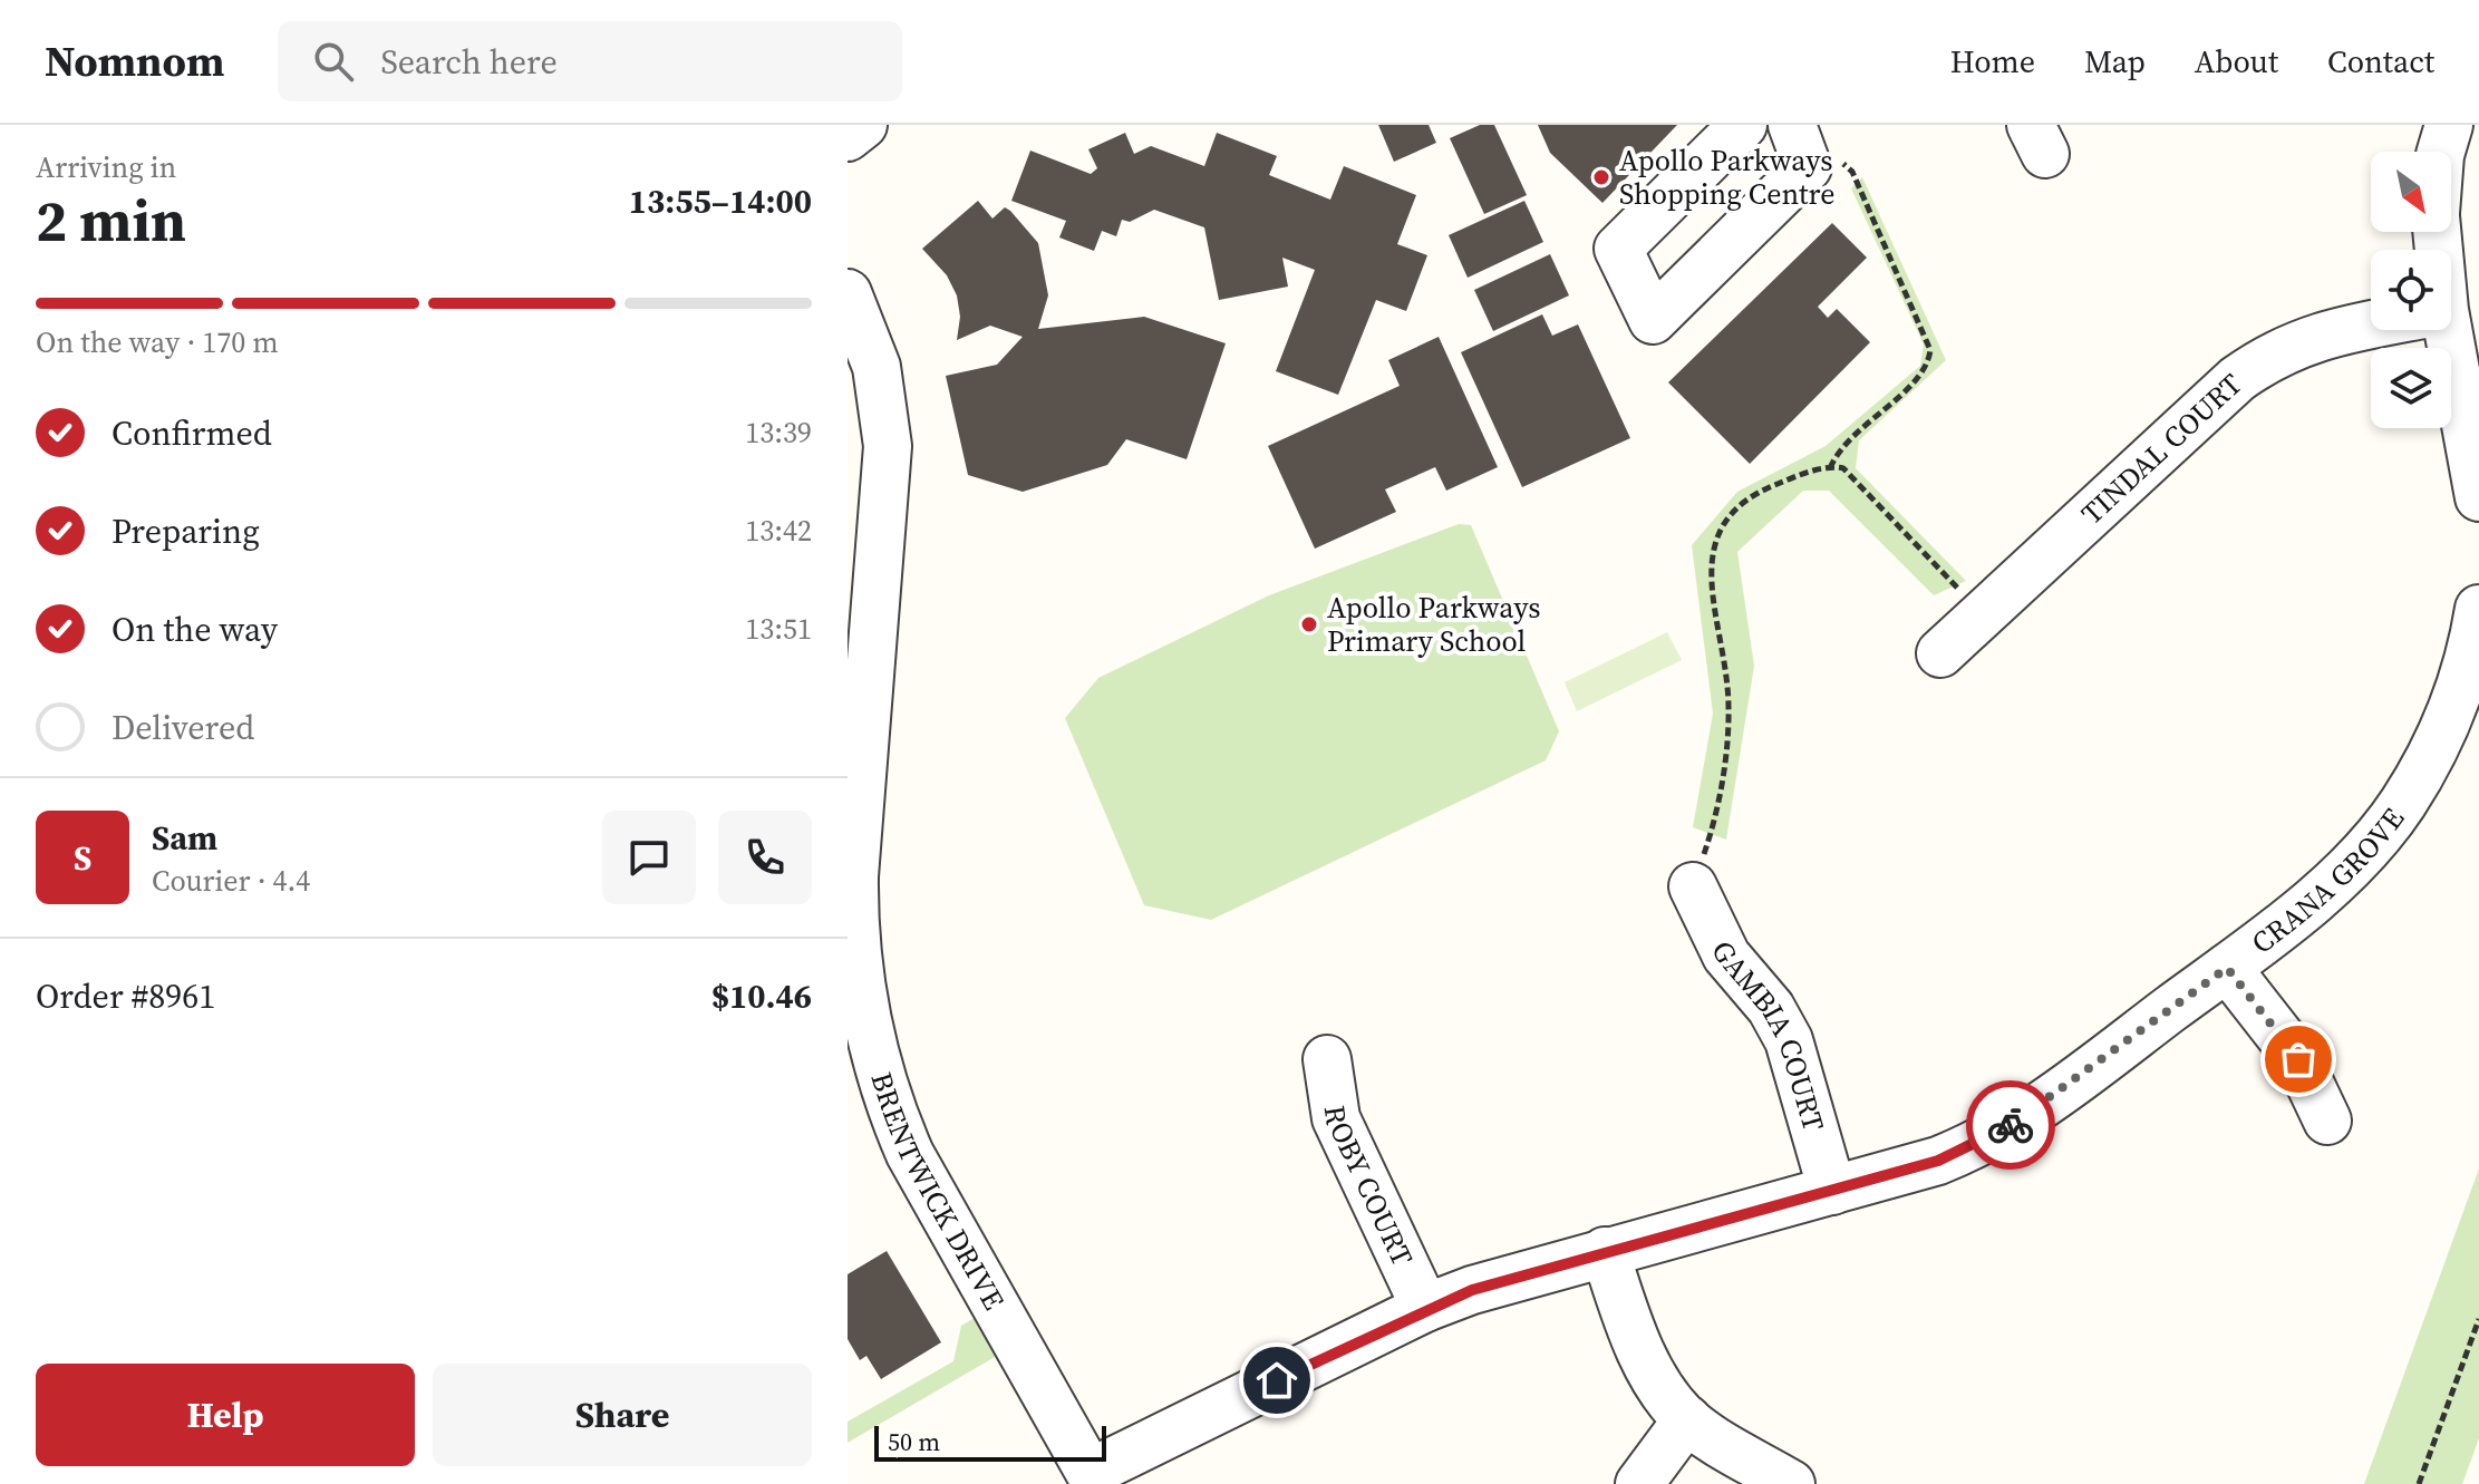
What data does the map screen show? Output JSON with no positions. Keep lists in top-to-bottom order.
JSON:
{
  "streets": {
    "street": [
      "TINDAL COURT",
      "CRANA GROVE",
      "GAMBIA COURT",
      "ROBY COURT",
      "BRENTWICK DRIVE"
    ]
  },
  "crossings": [
    ["CRANA GROVE", "GAMBIA COURT"],
    ["CRANA GROVE", "ROBY COURT"],
    ["CRANA GROVE", "BRENTWICK DRIVE"]
  ],
  "places": ["Apollo Parkways Shopping Centre", "Apollo Parkways Primary School"],
  "scale_bar": "50 m",
  "north": "bottom right",
  "page": {
    "header": "Nomnom",
    "search": "Search here",
    "nav": [
      "Home",
      "Map",
      "About",
      "Contact"
    ],
    "heading": ["2 min", "Arriving in", "13:55–14:00"],
    "panel": [
      "Sam",
      "Courier · 4.4",
      "Order #8961",
      "$10.46"
    ],
    "bar": "On the way · 170 m",
    "list": [
      ["Confirmed", "13:39"],
      ["Preparing", "13:42"],
      ["On the way", "13:51"],
      "Delivered"
    ],
    "round": "S",
    "buttons": ["Help", "Share"],
    "scale": "50 m"
  }
}
